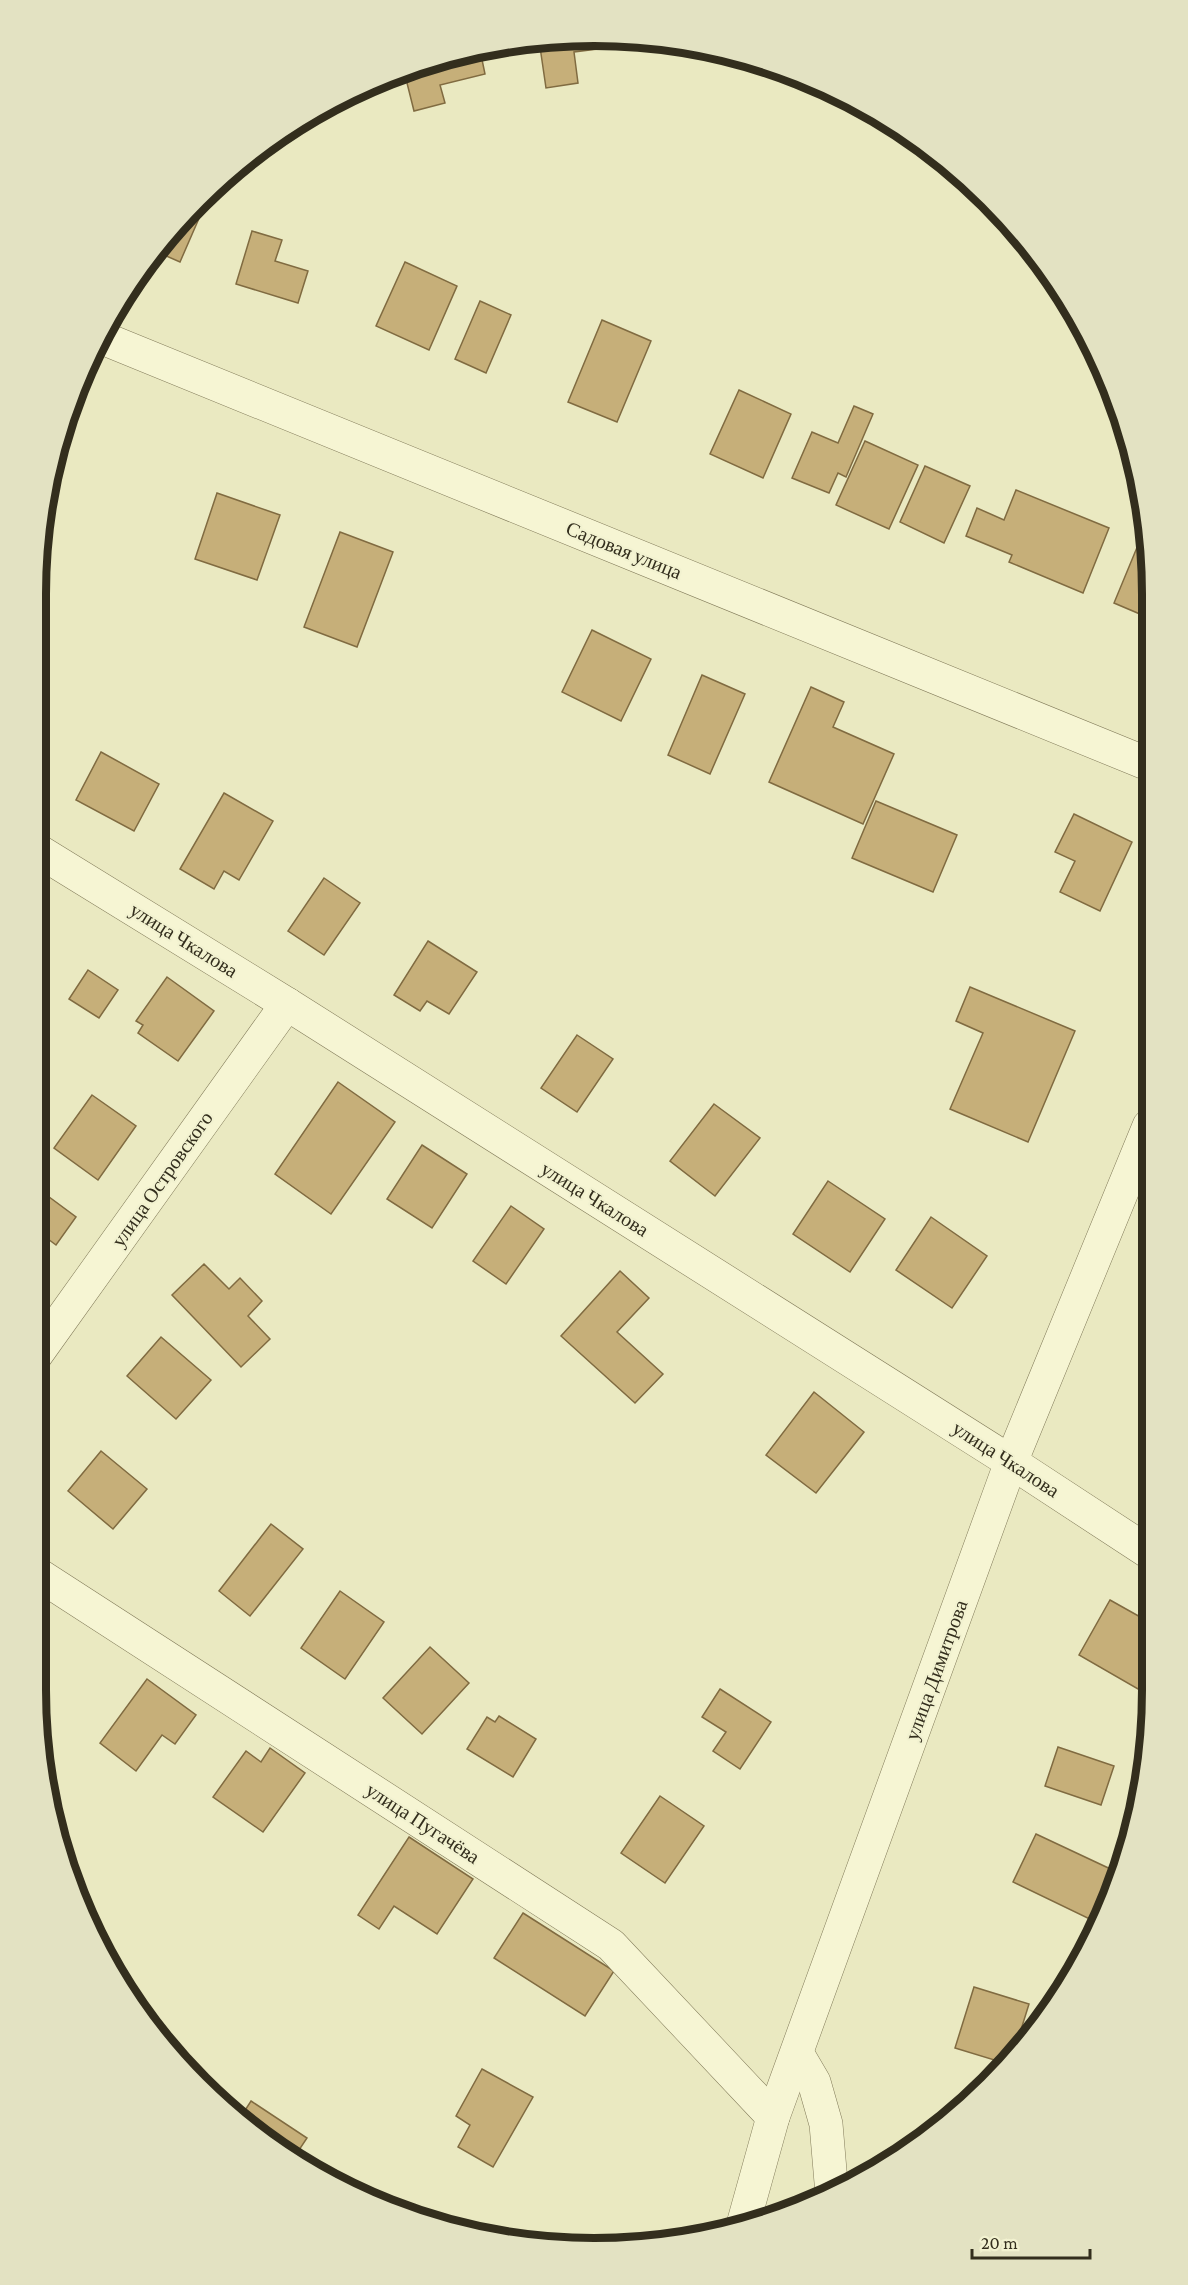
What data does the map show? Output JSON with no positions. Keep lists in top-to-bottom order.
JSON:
{
  "streets": {
    "street": [
      "Садовая улица",
      "улица Чкалова",
      "улица Островского",
      "улица Димитрова",
      "улица Пугачёва"
    ]
  },
  "crossings": [
    ["улица Чкалова", "улица Островского"],
    ["улица Чкалова", "улица Димитрова"],
    ["улица Димитрова", "улица Пугачёва"]
  ],
  "scale_bar": "20 m"
}
